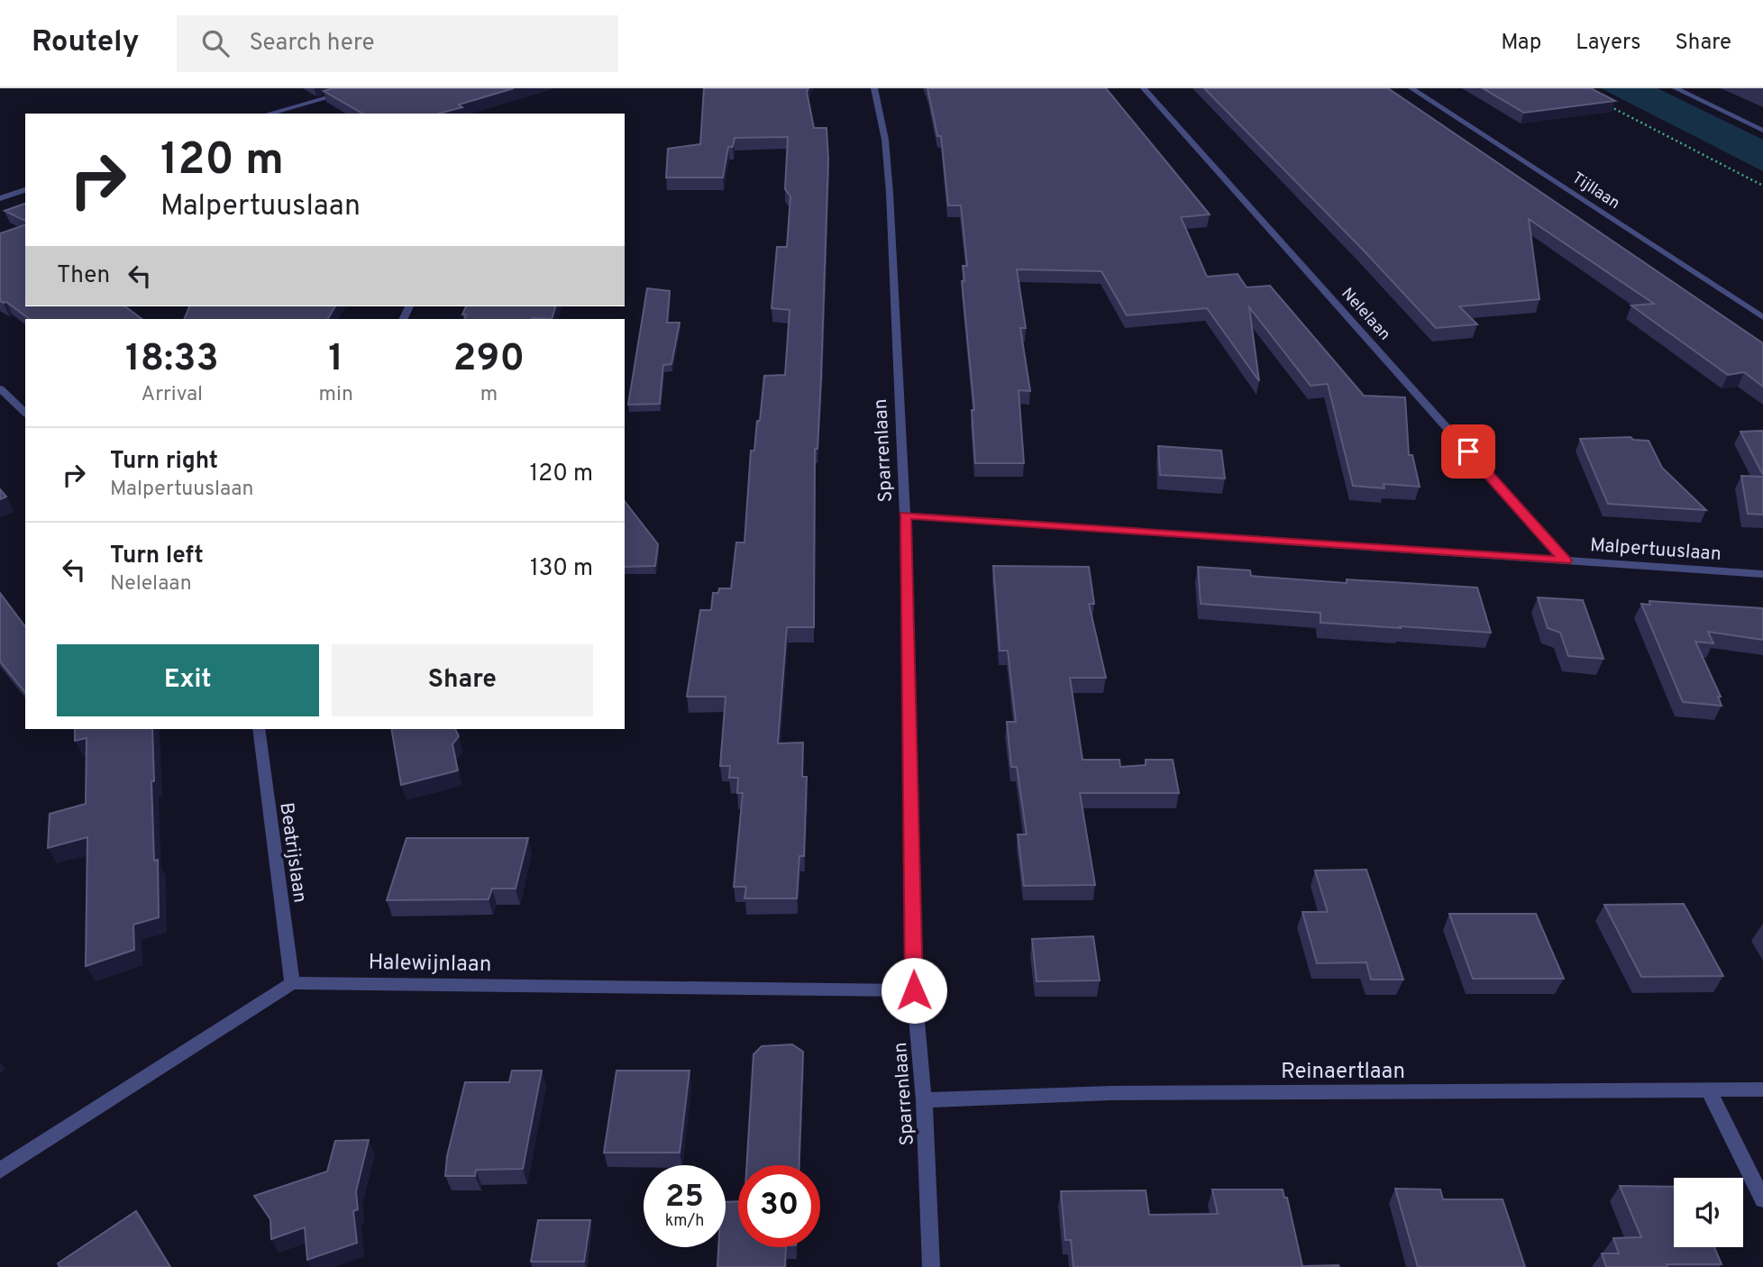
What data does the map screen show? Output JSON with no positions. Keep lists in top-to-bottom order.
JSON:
{
  "streets": {
    "street": [
      "Tijllaan",
      "Nelelaan",
      "Sparrenlaan",
      "Malpertuuslaan",
      "Beatrijslaan",
      "Halewijnlaan",
      "Reinaertlaan"
    ]
  },
  "crossings": [
    ["Nelelaan", "Malpertuuslaan"],
    ["Sparrenlaan", "Malpertuuslaan"],
    ["Sparrenlaan", "Halewijnlaan"],
    ["Sparrenlaan", "Reinaertlaan"],
    ["Beatrijslaan", "Halewijnlaan"]
  ],
  "page": {
    "header": "Routely",
    "search": "Search here",
    "nav": ["Map", "Layers", "Share"],
    "turn": ["120 m", "Malpertuuslaan"],
    "then": "Then",
    "eta": [
      "18:33",
      "Arrival",
      "1",
      "min",
      "290",
      "m"
    ],
    "list": [
      {
        "name": "Turn right",
        "note": "Malpertuuslaan",
        "value": "120 m"
      },
      {
        "name": "Turn left",
        "note": "Nelelaan",
        "value": "130 m"
      }
    ],
    "buttons": ["Exit", "Share"],
    "speed": "25 km/h",
    "limit": "30"
  }
}
